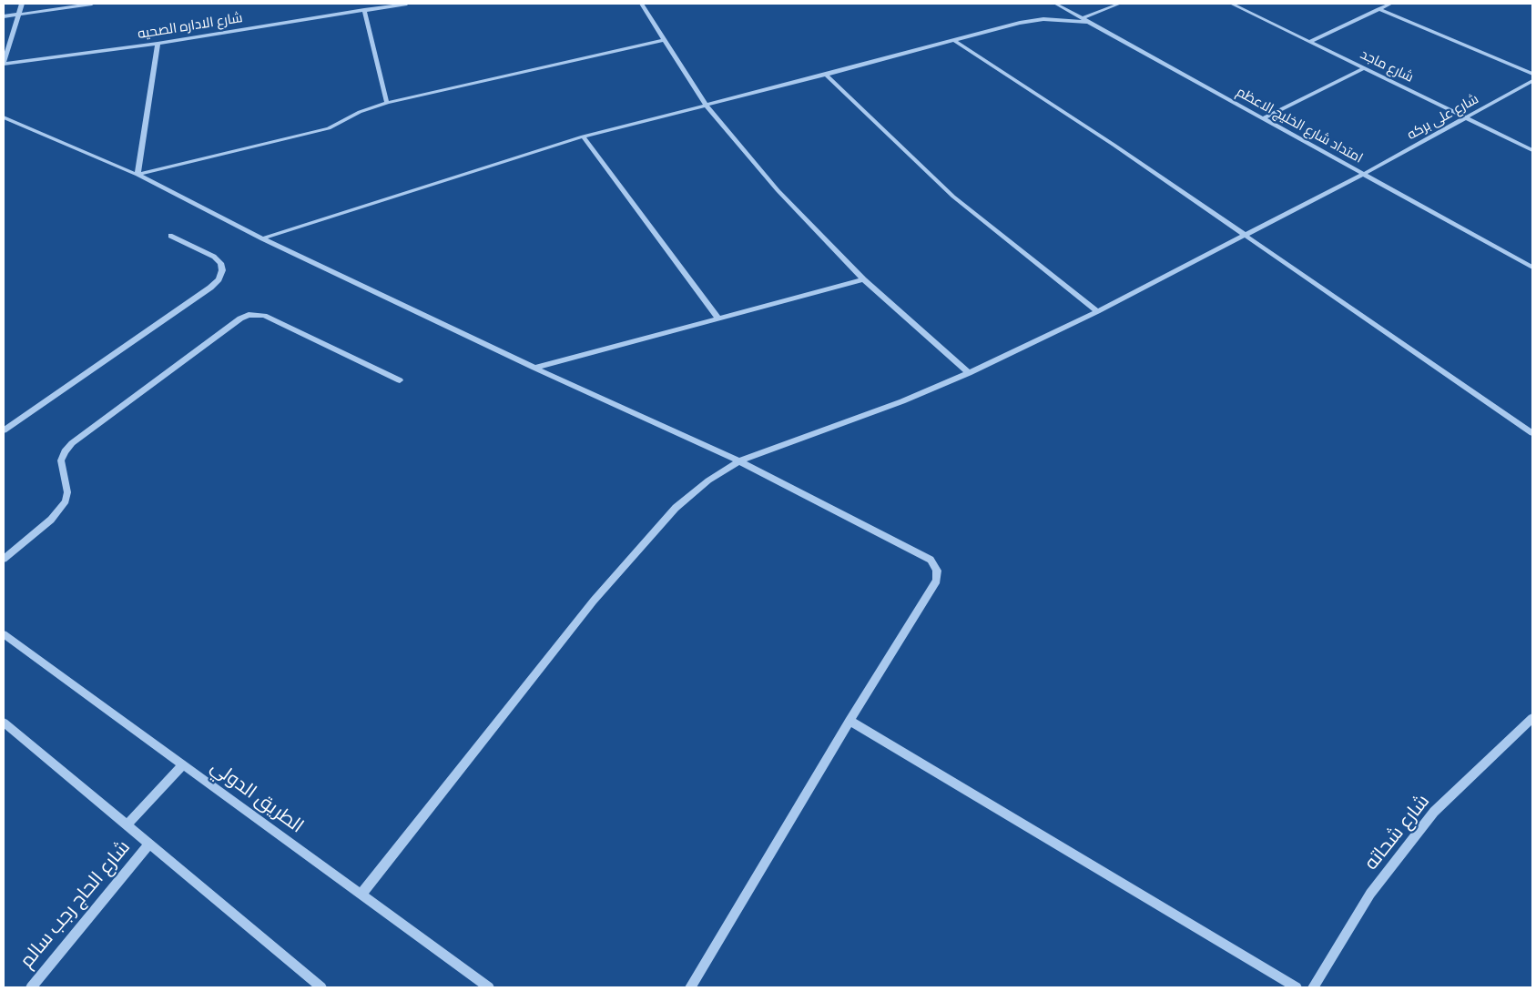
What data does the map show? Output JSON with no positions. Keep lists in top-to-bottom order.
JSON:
{
  "streets": {
    "street": [
      "شارع الاداره الصحيه",
      "شارع ماجد",
      "شارع على بركه",
      "امتداد شارع الخليج الاعظم",
      "الطريق الدولي",
      "شارع شحاته",
      "شارع الحاج رجب سالم"
    ]
  },
  "crossings": [
    ["شارع ماجد", "شارع على بركه"],
    ["شارع على بركه", "امتداد شارع الخليج الاعظم"],
    ["شارع على بركه", "الطريق الدولي"]
  ]
}
